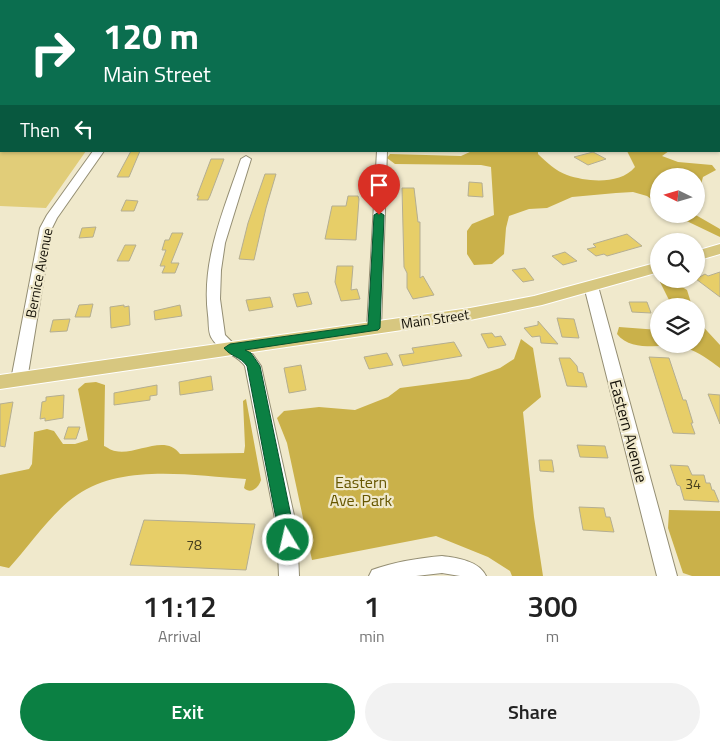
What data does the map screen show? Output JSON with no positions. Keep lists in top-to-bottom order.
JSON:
{
  "streets": {
    "main road": ["Main Street"],
    "street": ["Bernice Avenue", "Eastern Avenue"]
  },
  "crossings": [
    ["Bernice Avenue", "Main Street"],
    ["Main Street", "Eastern Avenue"]
  ],
  "parks": ["Eastern Ave. Park"],
  "house_numbers": ["34", "78"],
  "north": "left",
  "page": {
    "turn": ["120 m", "Main Street"],
    "then": "Then",
    "eta": [
      "11:12",
      "Arrival",
      "1",
      "min",
      "300",
      "m"
    ],
    "buttons": ["Exit", "Share"]
  }
}
